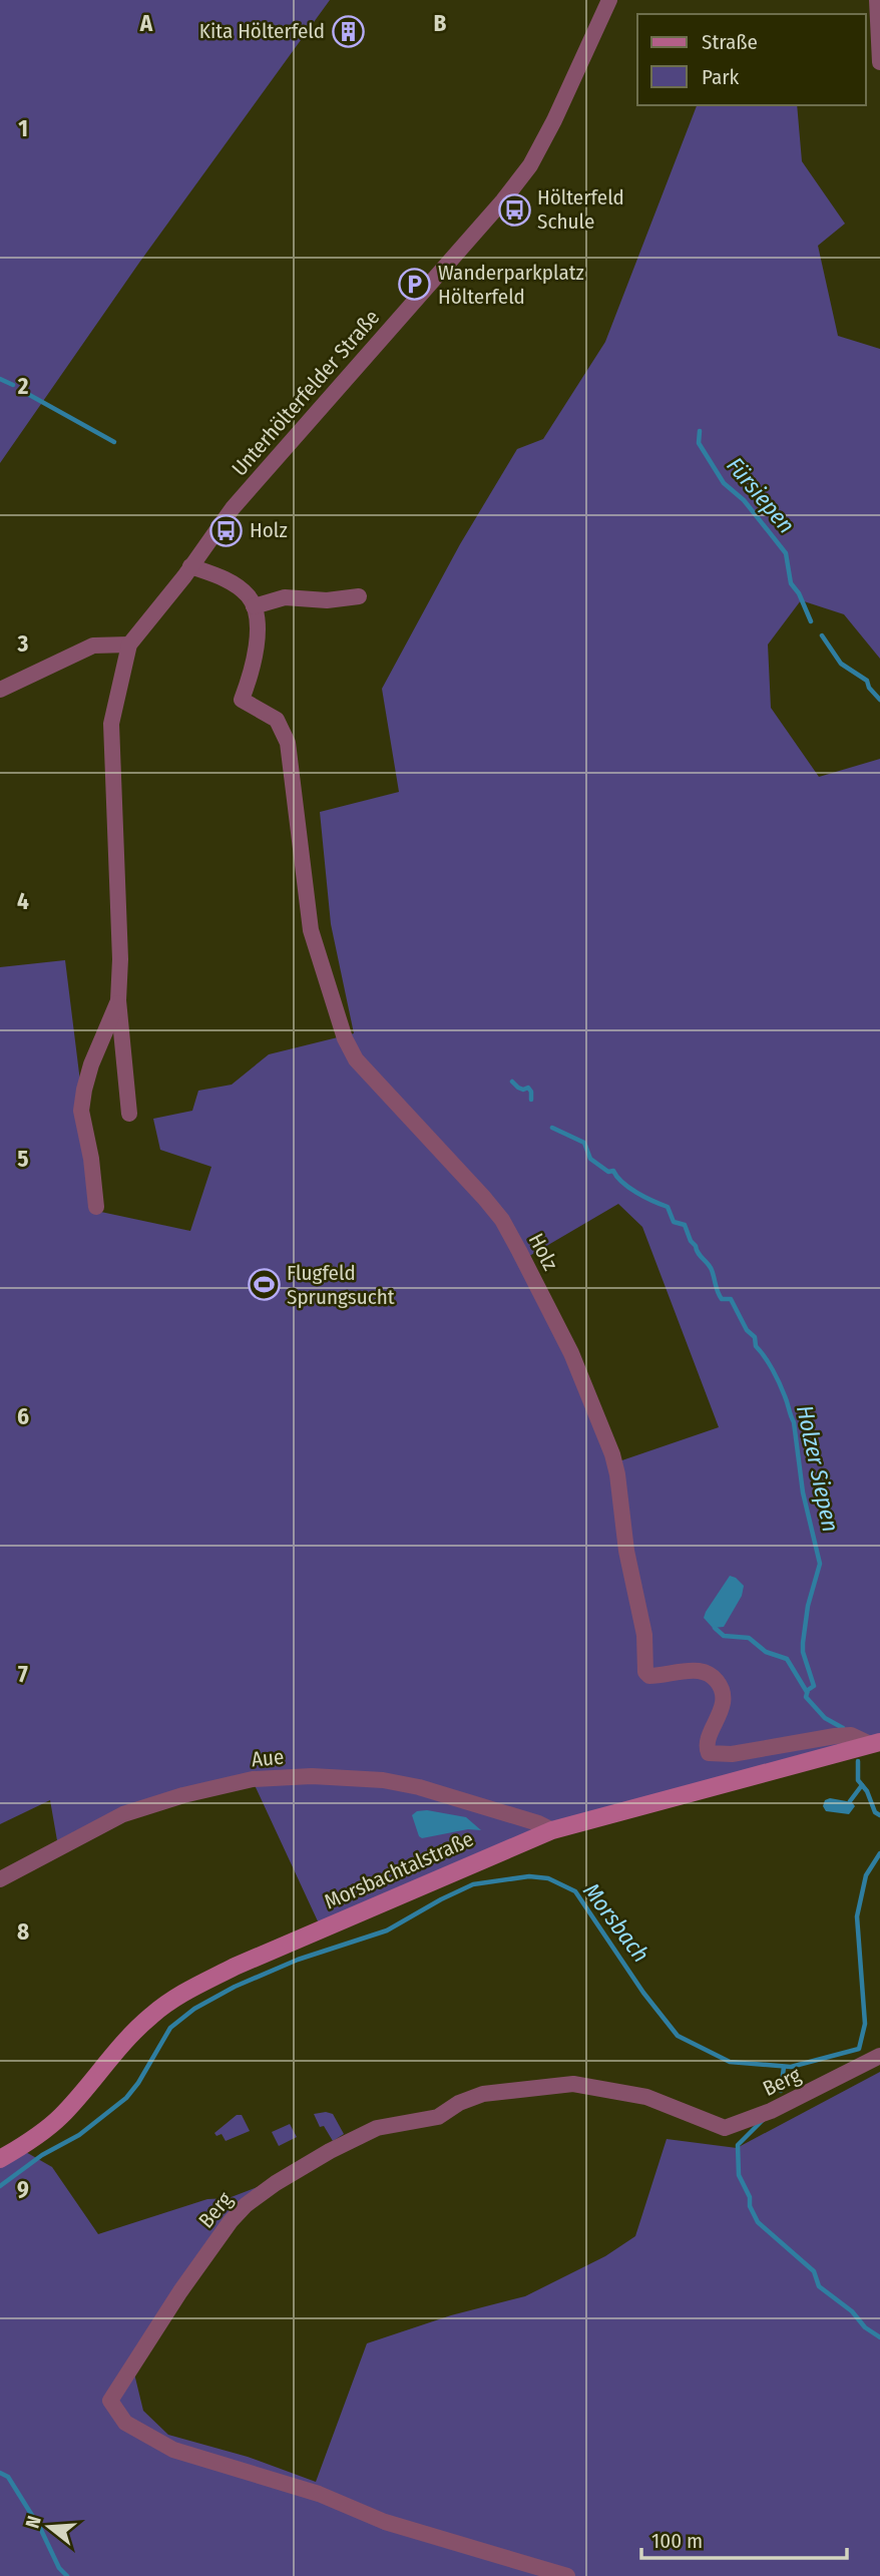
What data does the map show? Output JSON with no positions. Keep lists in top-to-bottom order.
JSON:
{
  "streets": {
    "main road": ["Morsbachtalstraße"],
    "street": [
      "Unterhölterfelder Straße",
      "Holz",
      "Aue",
      "Berg"
    ]
  },
  "crossings": [
    ["Holz", "Morsbachtalstraße"],
    ["Aue", "Morsbachtalstraße"]
  ],
  "water": ["Fürsiepen", "Holzer Siepen", "Morsbach"],
  "places": {
    "building": ["Kita Hölterfeld"],
    "bus stop": ["Hölterfeld Schule", "Holz"],
    "parking": ["Wanderparkplatz Hölterfeld"],
    "sports": ["Flugfeld Sprungsucht"]
  },
  "legend": ["Straße", "Park"],
  "scale_bar": "100 m",
  "north": "left",
  "grid": {
    "columns": ["A", "B"],
    "rows": [
      "1",
      "2",
      "3",
      "4",
      "5",
      "6",
      "7",
      "8",
      "9"
    ]
  }
}
